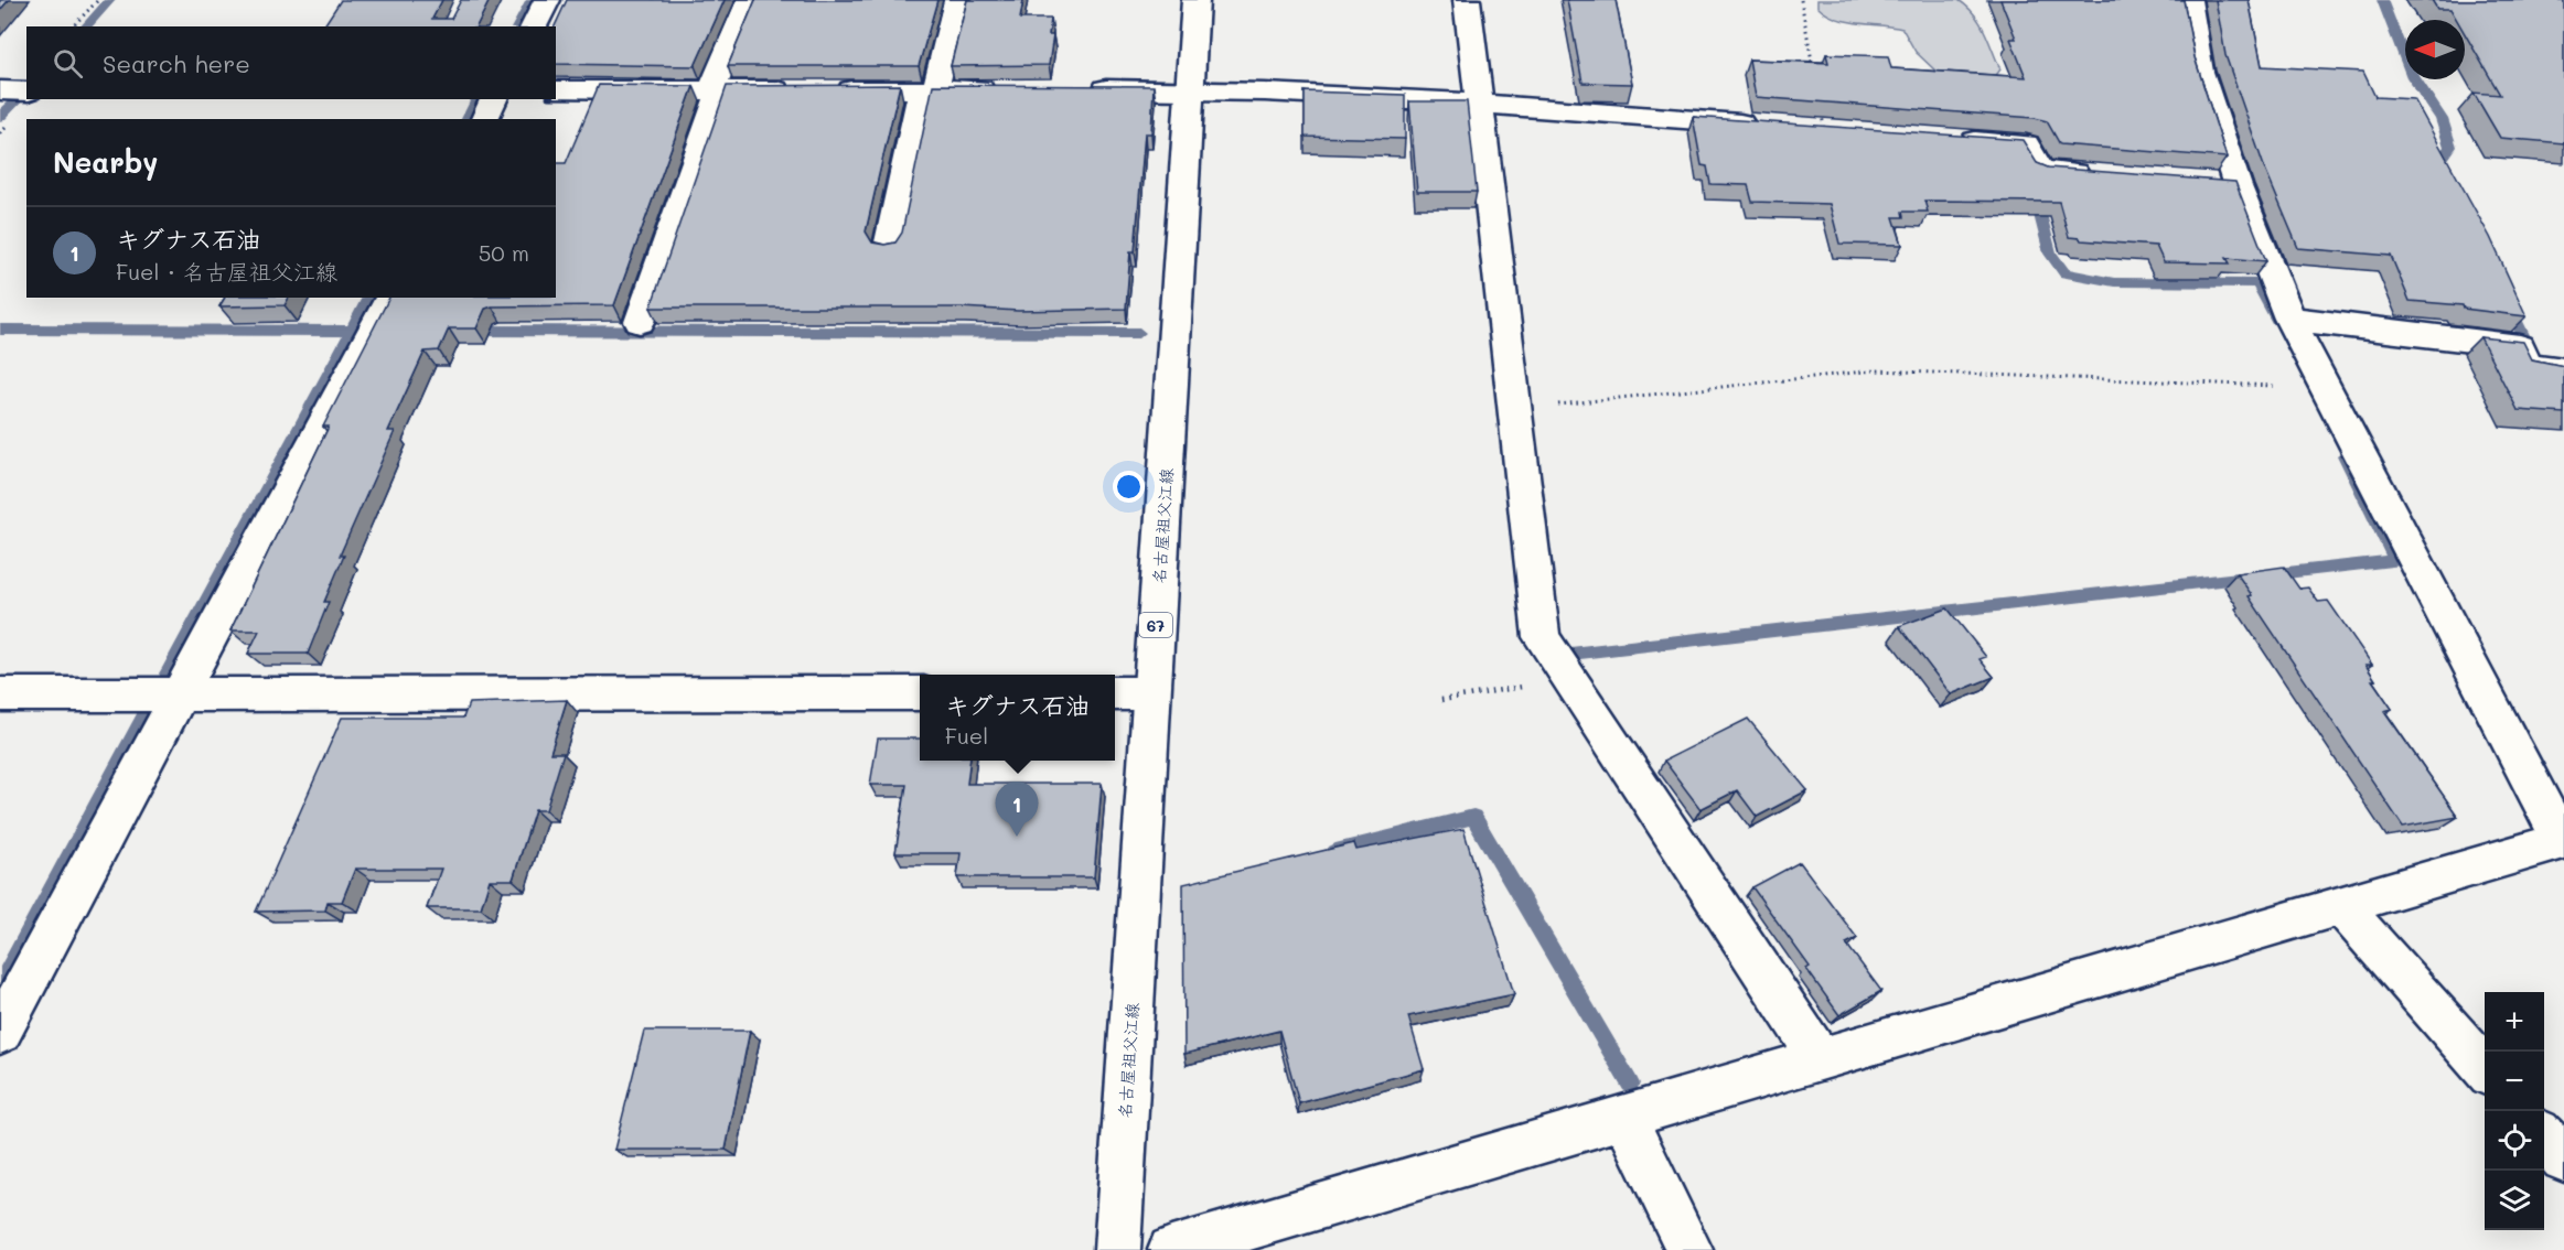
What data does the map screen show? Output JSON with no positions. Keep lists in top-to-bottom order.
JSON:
{
  "streets": {
    "street": ["名古屋祖父江線", "67"]
  },
  "north": "left",
  "page": {
    "search": "Search here",
    "heading": "Nearby",
    "list": [
      {
        "mark": "1",
        "name": "キグナス石油",
        "note": "Fuel · 名古屋祖父江線",
        "value": "50 m"
      }
    ],
    "popup": ["キグナス石油", "Fuel"],
    "pins": "1",
    "map_buttons": ["+", "−"]
  }
}
